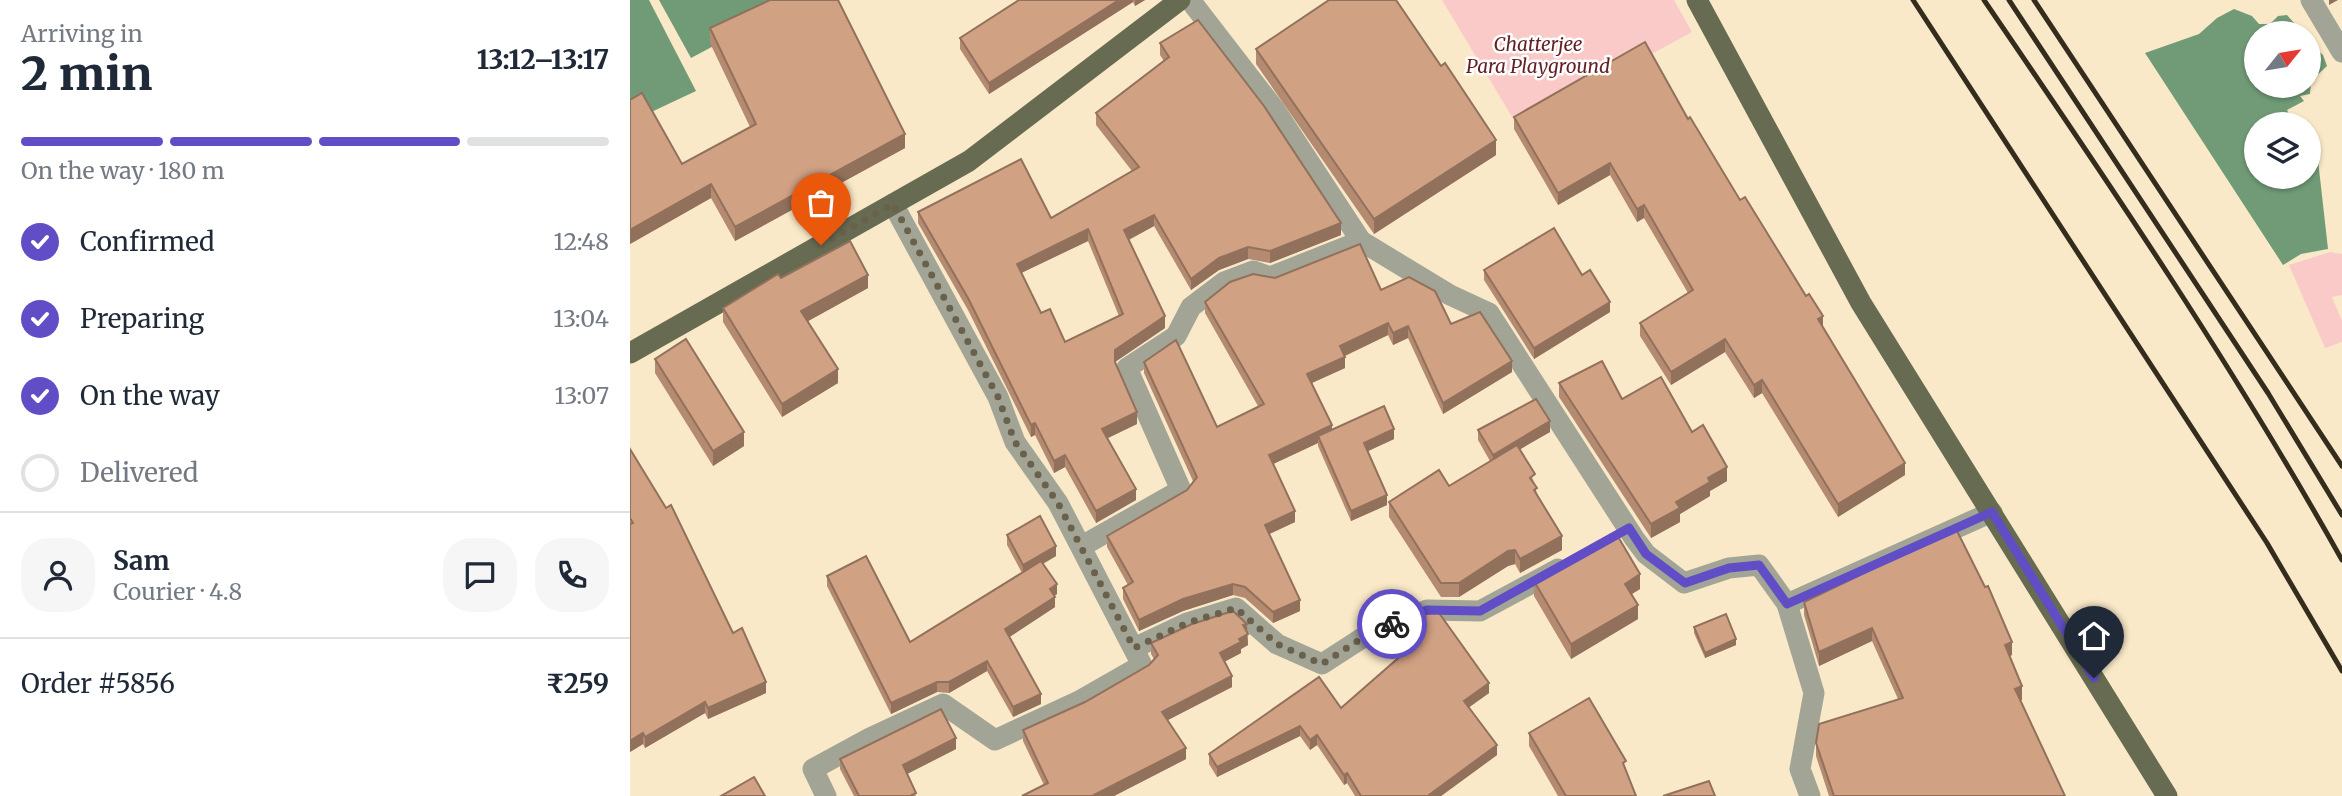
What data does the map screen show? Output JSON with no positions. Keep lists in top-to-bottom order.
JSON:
{
  "parks": ["Chatterjee Para Playground"],
  "north": "top right",
  "page": {
    "heading": ["2 min", "Arriving in", "13:12–13:17"],
    "panel": [
      "Sam",
      "Courier · 4.8",
      "Order #5856",
      "₹259"
    ],
    "bar": "On the way · 180 m",
    "list": [
      ["Confirmed", "12:48"],
      ["Preparing", "13:04"],
      ["On the way", "13:07"],
      "Delivered"
    ]
  }
}
